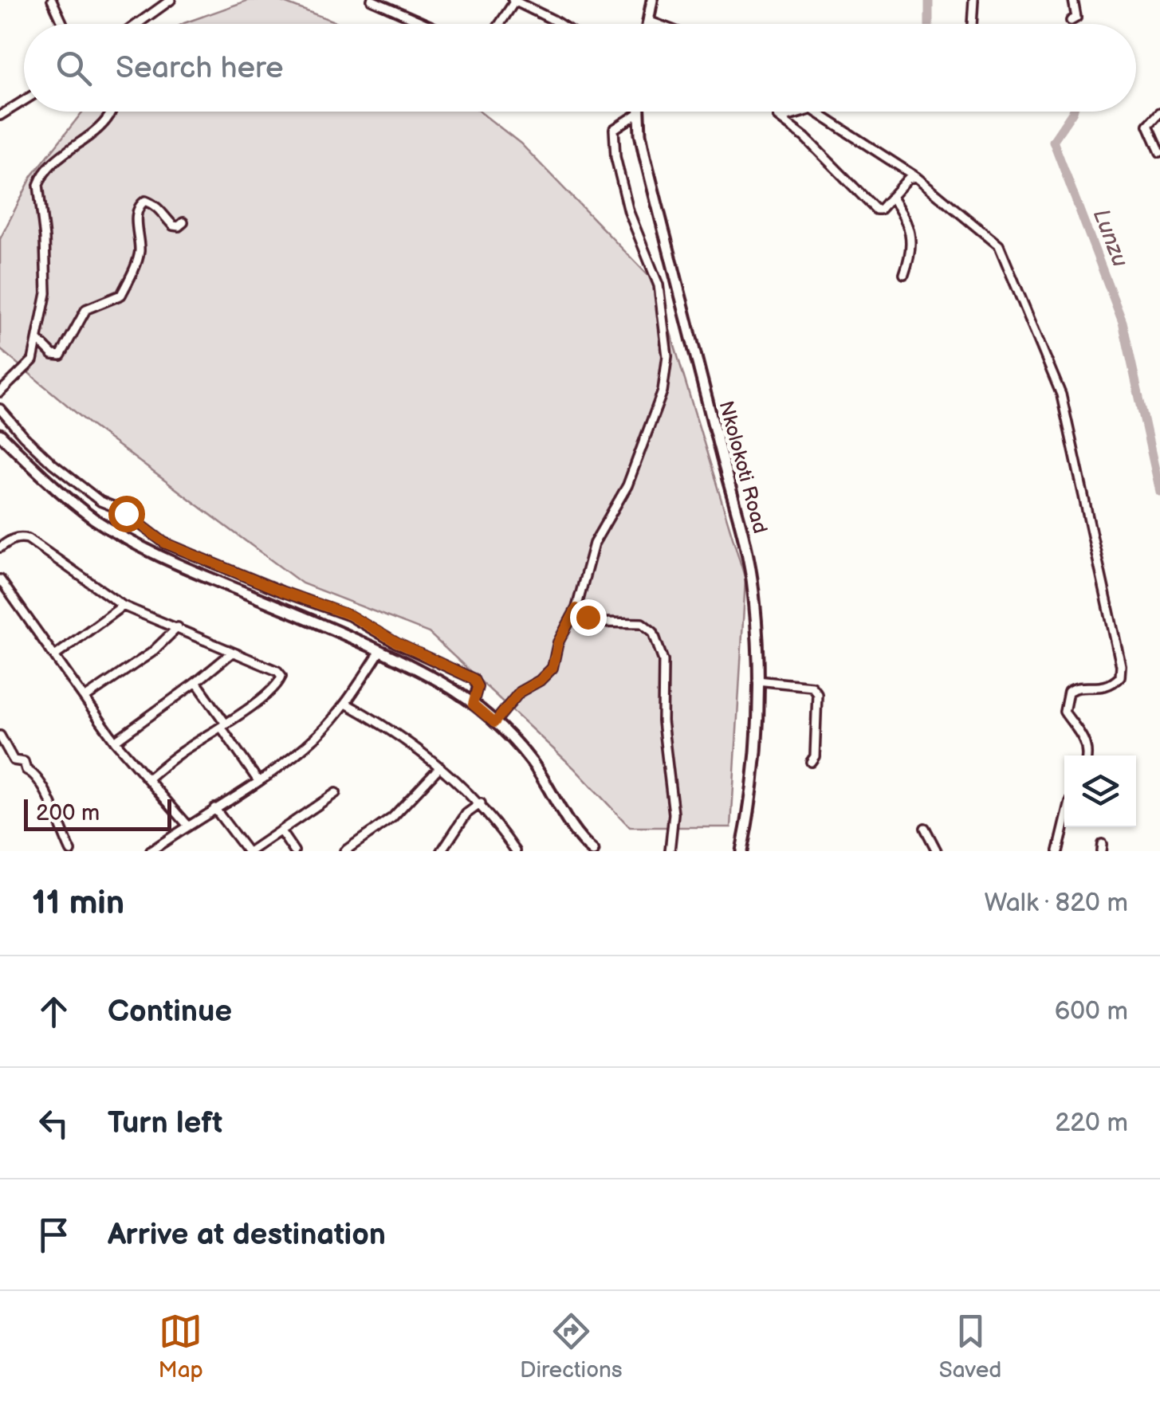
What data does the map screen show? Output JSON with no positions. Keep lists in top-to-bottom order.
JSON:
{
  "streets": {
    "main road": ["Nkolokoti Road"]
  },
  "water": ["Lunzu"],
  "scale_bar": "200 m",
  "page": {
    "search": "Search here",
    "scale": "200 m",
    "heading": ["11 min", "Walk · 820 m"],
    "list": [
      ["Continue", "600 m"],
      ["Turn left", "220 m"],
      "Arrive at destination"
    ],
    "nav": ["Map", "Directions", "Saved"]
  }
}
